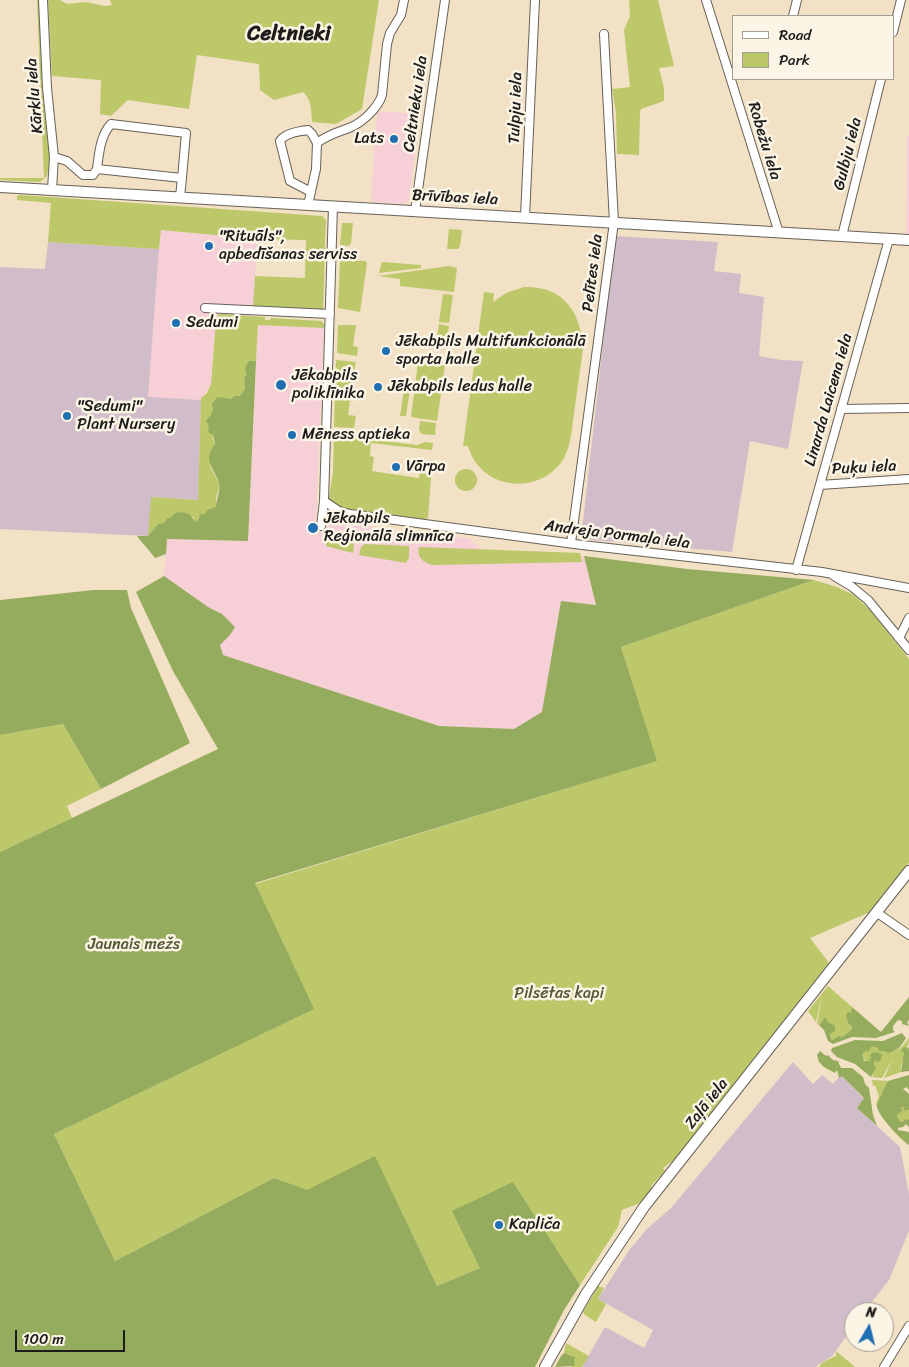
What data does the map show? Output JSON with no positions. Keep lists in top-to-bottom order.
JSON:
{
  "streets": {
    "main road": ["Brīvības iela", "Zaļā iela"],
    "street": [
      "Kārklu iela",
      "Celtnieku iela",
      "Tulpju iela",
      "Robežu iela",
      "Gulbju iela",
      "Pelītes iela",
      "Linarda Laicena iela",
      "Puķu iela",
      "Andreja Pormaļa iela"
    ]
  },
  "crossings": [
    ["Kārklu iela", "Brīvības iela"],
    ["Celtnieku iela", "Brīvības iela"],
    ["Tulpju iela", "Brīvības iela"],
    ["Robežu iela", "Brīvības iela"],
    ["Gulbju iela", "Brīvības iela"],
    ["Brīvības iela", "Pelītes iela"],
    ["Brīvības iela", "Linarda Laicena iela"],
    ["Pelītes iela", "Andreja Pormaļa iela"],
    ["Linarda Laicena iela", "Puķu iela"],
    ["Linarda Laicena iela", "Andreja Pormaļa iela"]
  ],
  "districts": ["Celtnieki"],
  "parks": ["Jaunais mežs", "Pilsētas kapi"],
  "places": [
    "Lats",
    "\"Rituāls\", apbedīšanas serviss",
    "Sedumi",
    "Jēkabpils Multifunkcionālā sporta halle",
    "Jēkabpils poliklīnika",
    "Jēkabpils ledus halle",
    "\"Sedumi\" Plant Nursery",
    "Mēness aptieka",
    "Vārpa",
    "Jēkabpils Reģionālā slimnīca",
    "Kapliča"
  ],
  "legend": ["Road", "Park"],
  "scale_bar": "100 m",
  "north": "top"
}
